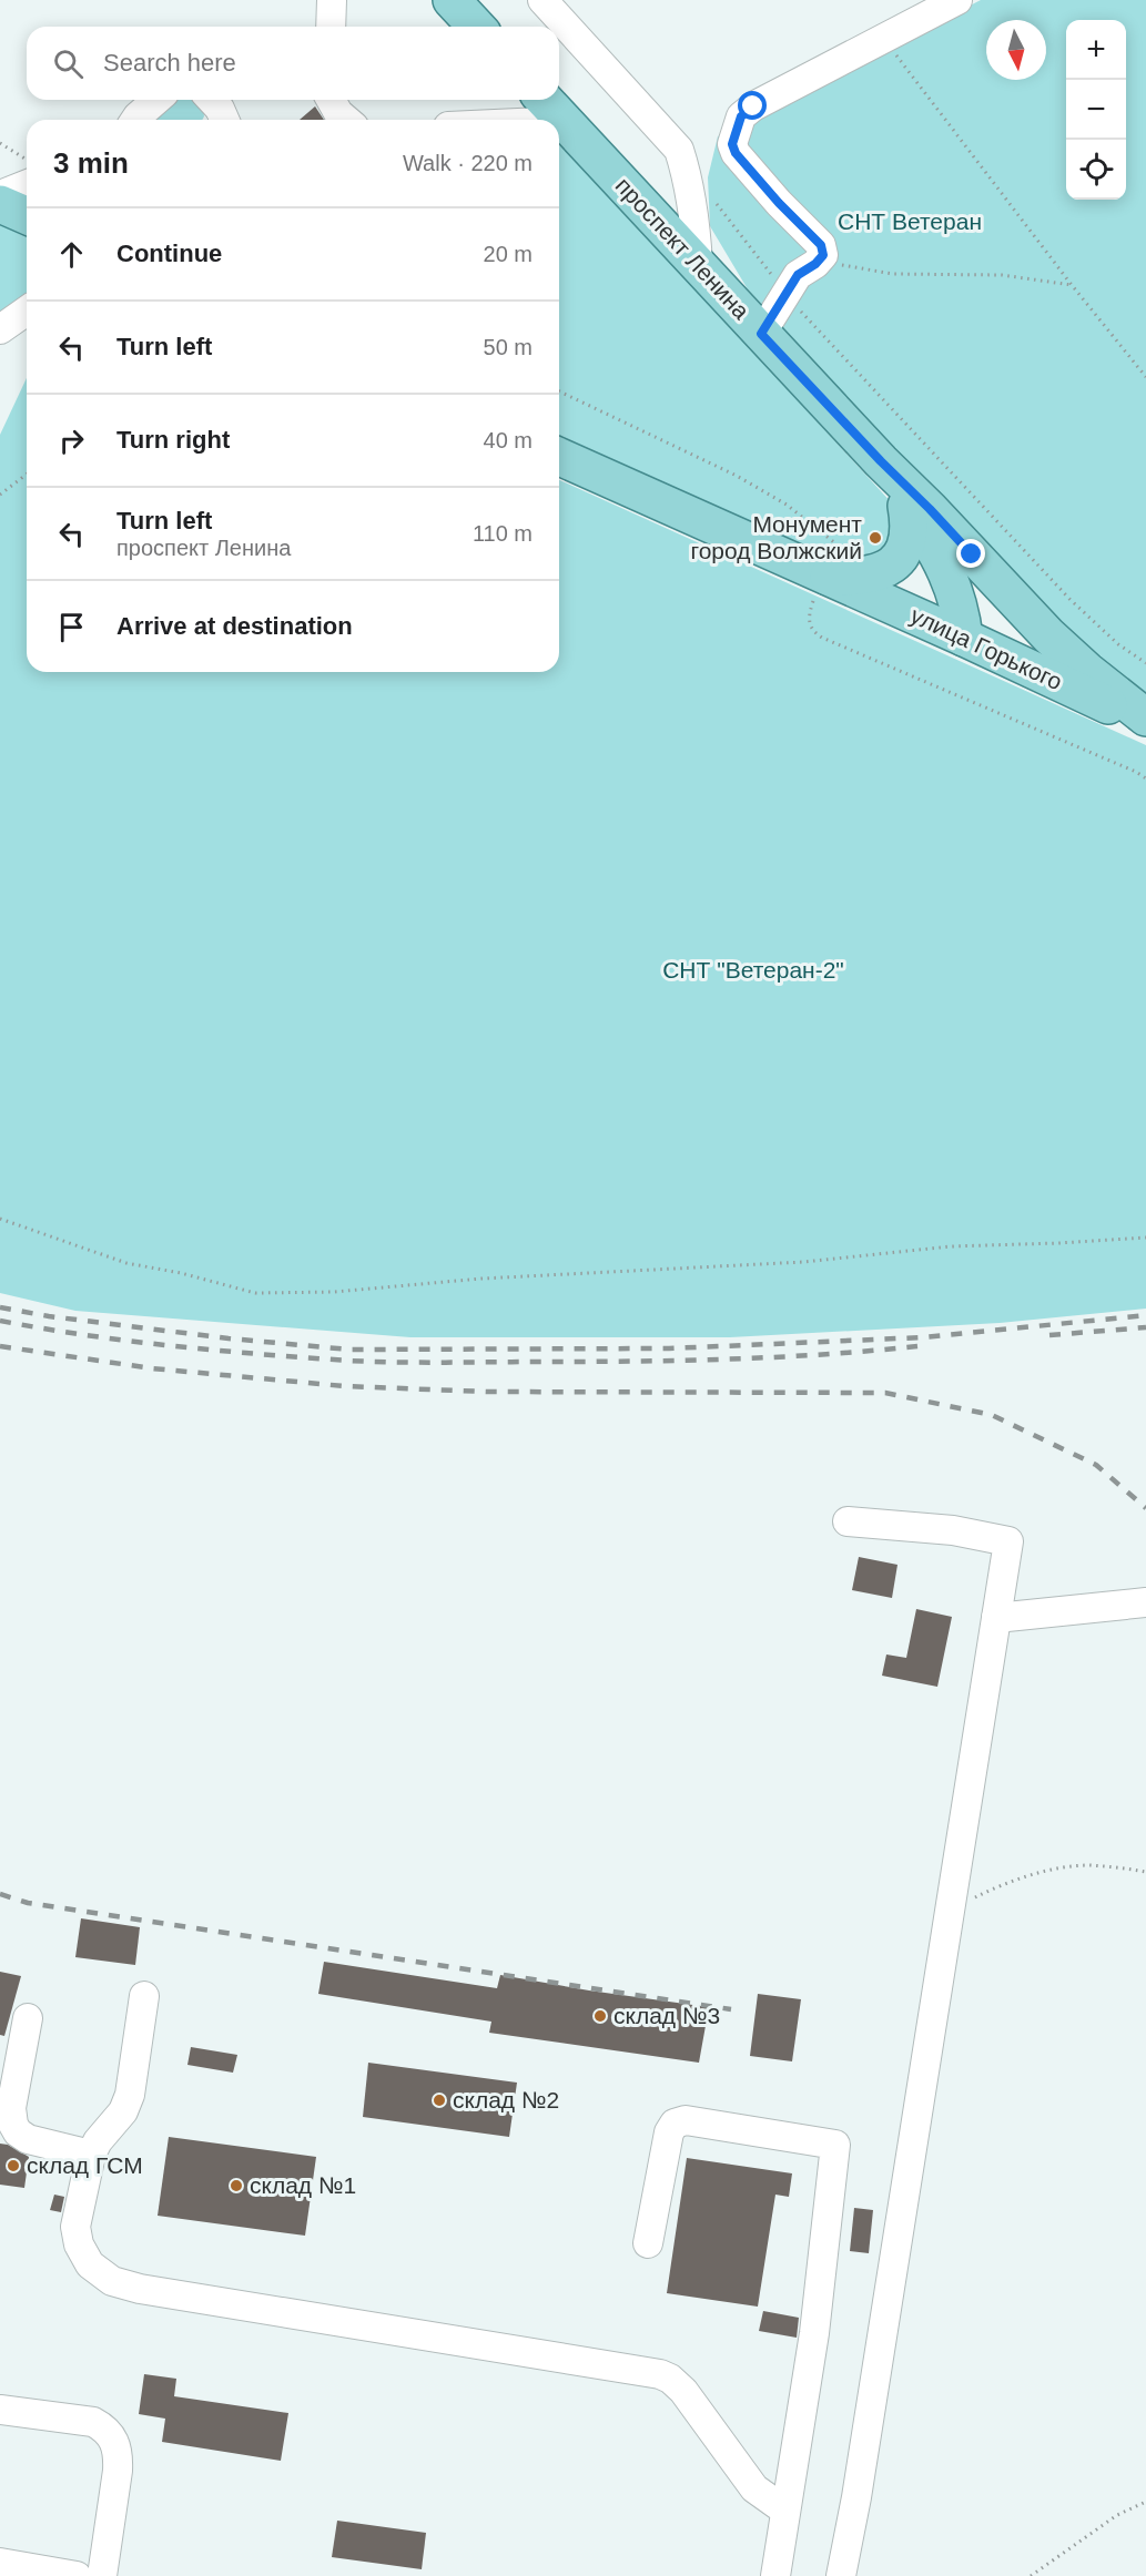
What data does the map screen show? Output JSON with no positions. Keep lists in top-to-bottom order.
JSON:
{
  "streets": {
    "main road": ["проспект Ленина", "улица Горького"]
  },
  "crossings": [
    ["проспект Ленина", "улица Горького"]
  ],
  "parks": ["СНТ Ветеран", "СНТ \"Ветеран-2\""],
  "places": [
    "Монумент город Волжский",
    "склад №3",
    "склад №2",
    "склад ГСМ",
    "склад №1"
  ],
  "north": "bottom",
  "page": {
    "map_buttons": ["+", "−"],
    "search": "Search here",
    "heading": ["3 min", "Walk · 220 m"],
    "list": [
      ["Continue", "20 m"],
      ["Turn left", "50 m"],
      ["Turn right", "40 m"],
      ["Turn left", "проспект Ленина", "110 m"],
      "Arrive at destination"
    ]
  }
}
